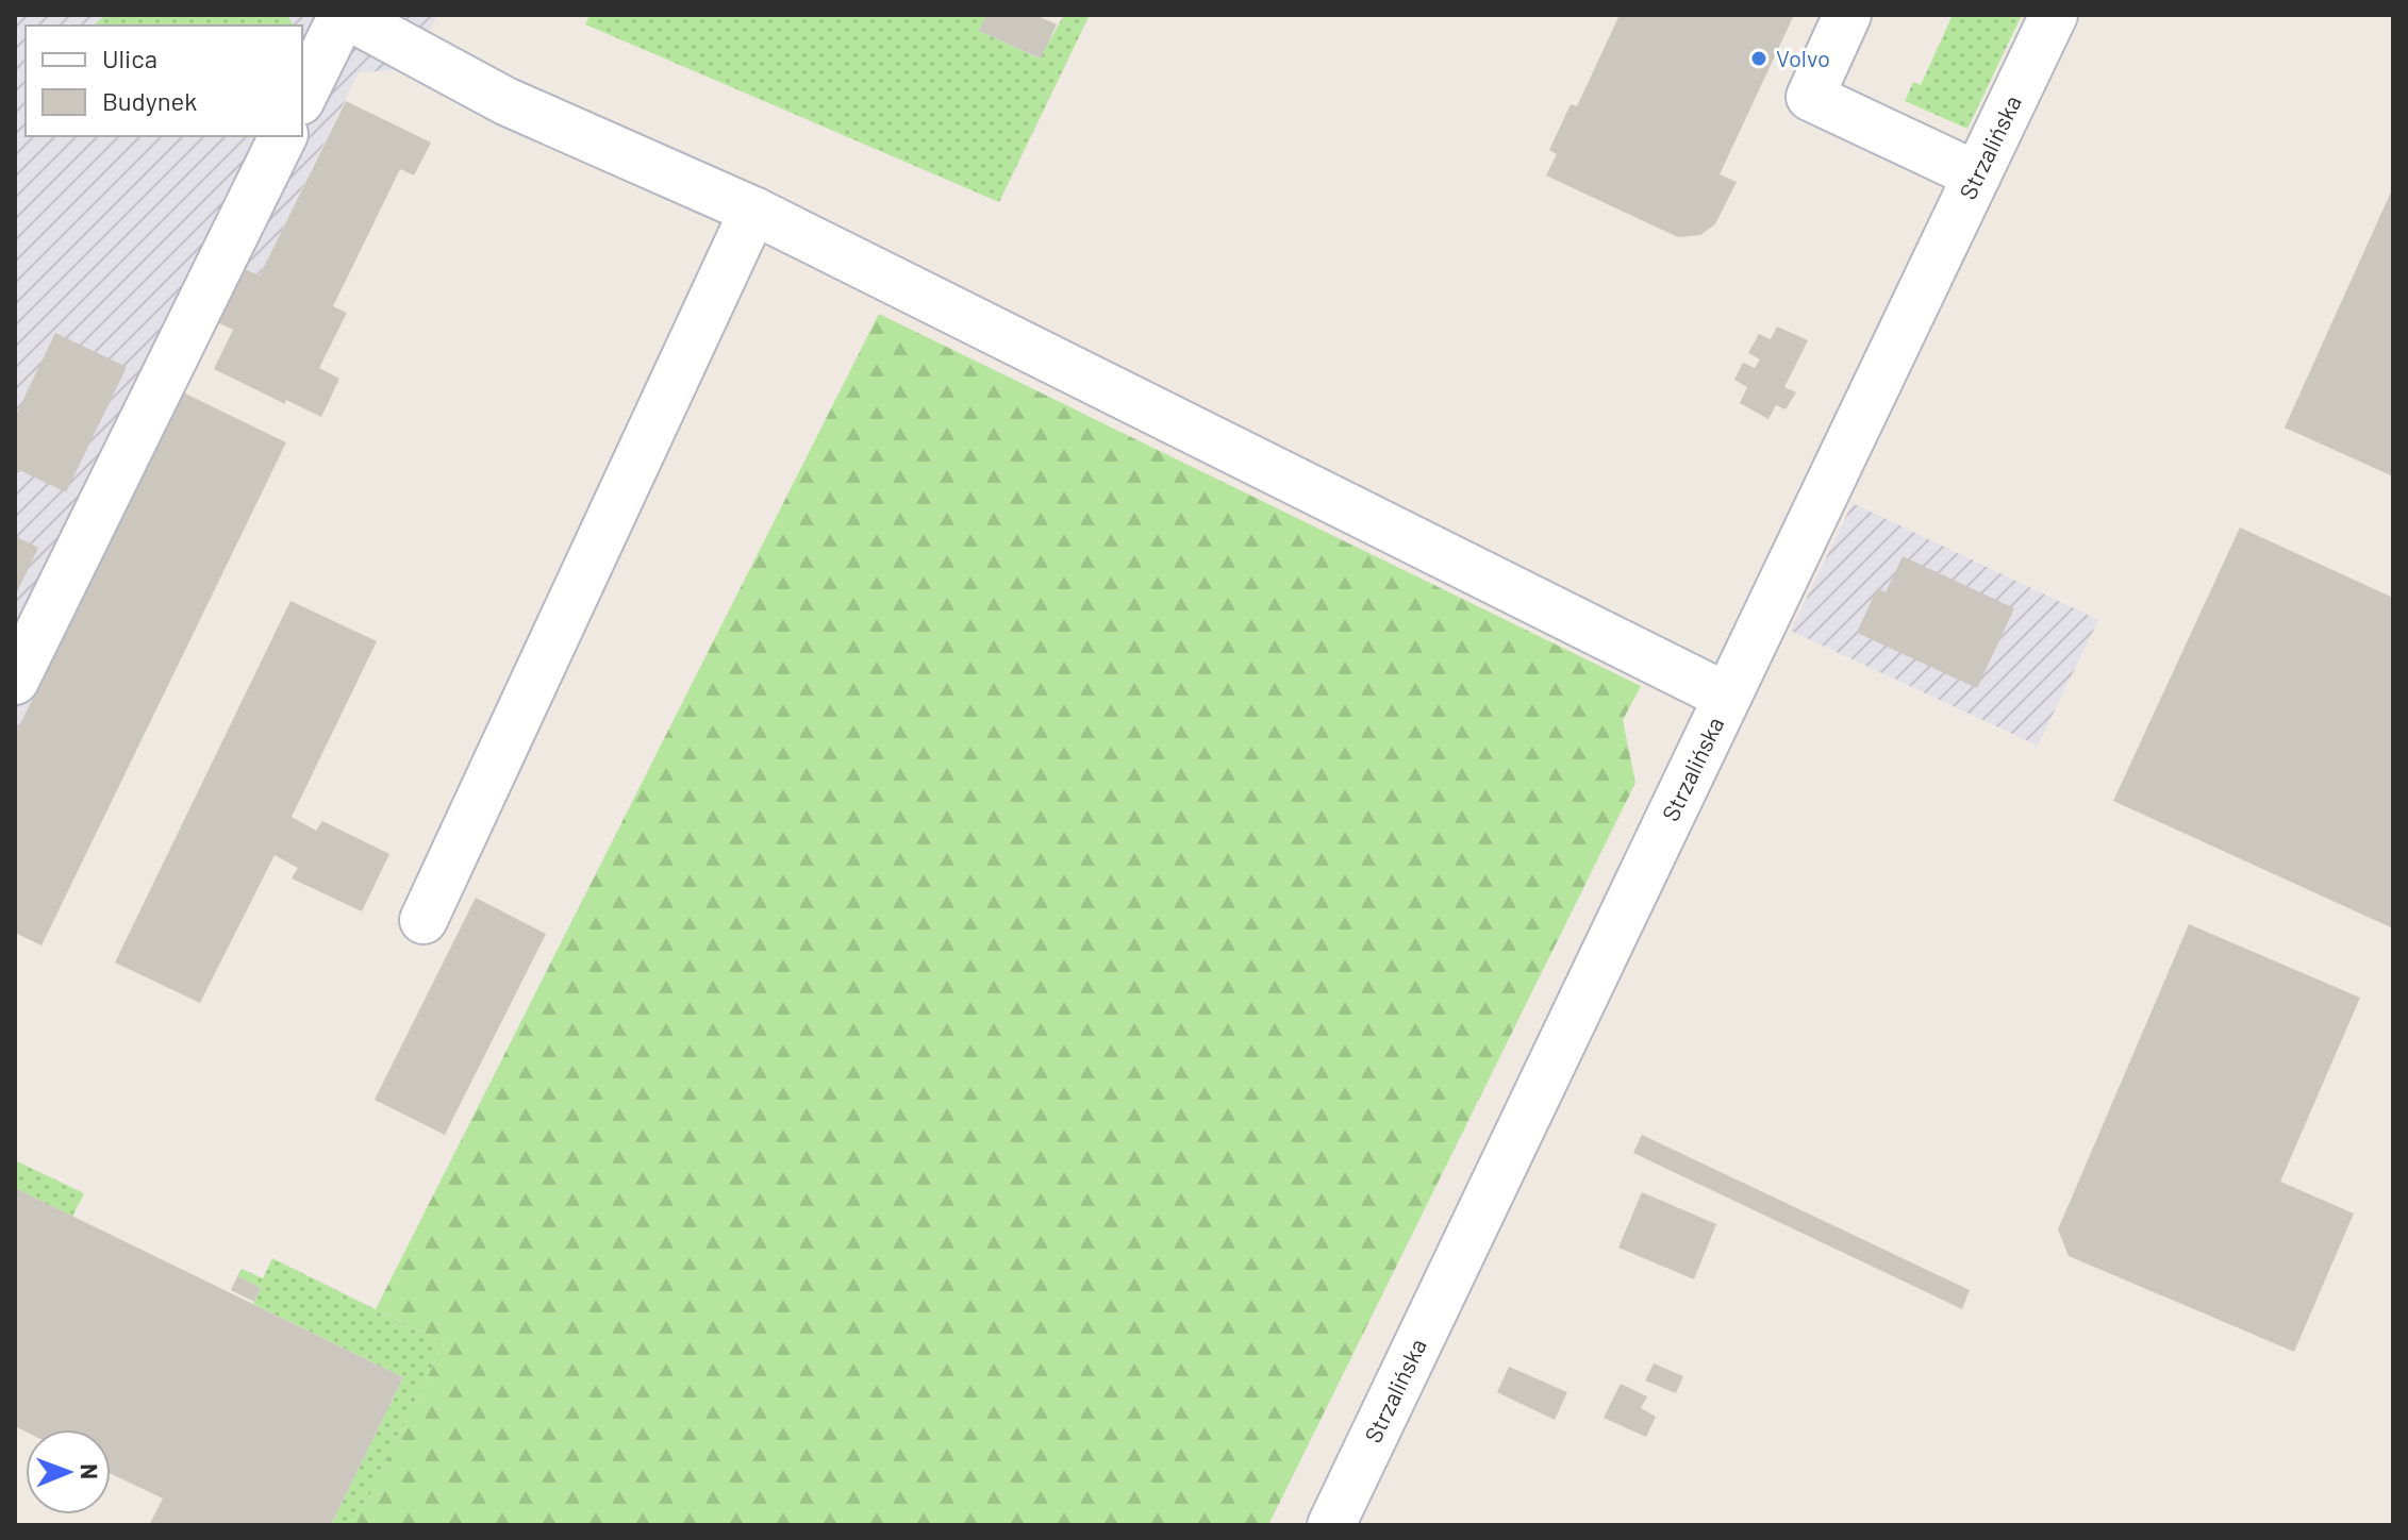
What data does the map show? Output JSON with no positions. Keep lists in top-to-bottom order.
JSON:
{
  "streets": {
    "street": ["Strzalińska"]
  },
  "places": ["Volvo"],
  "legend": ["Ulica", "Budynek"],
  "north": "right"
}
